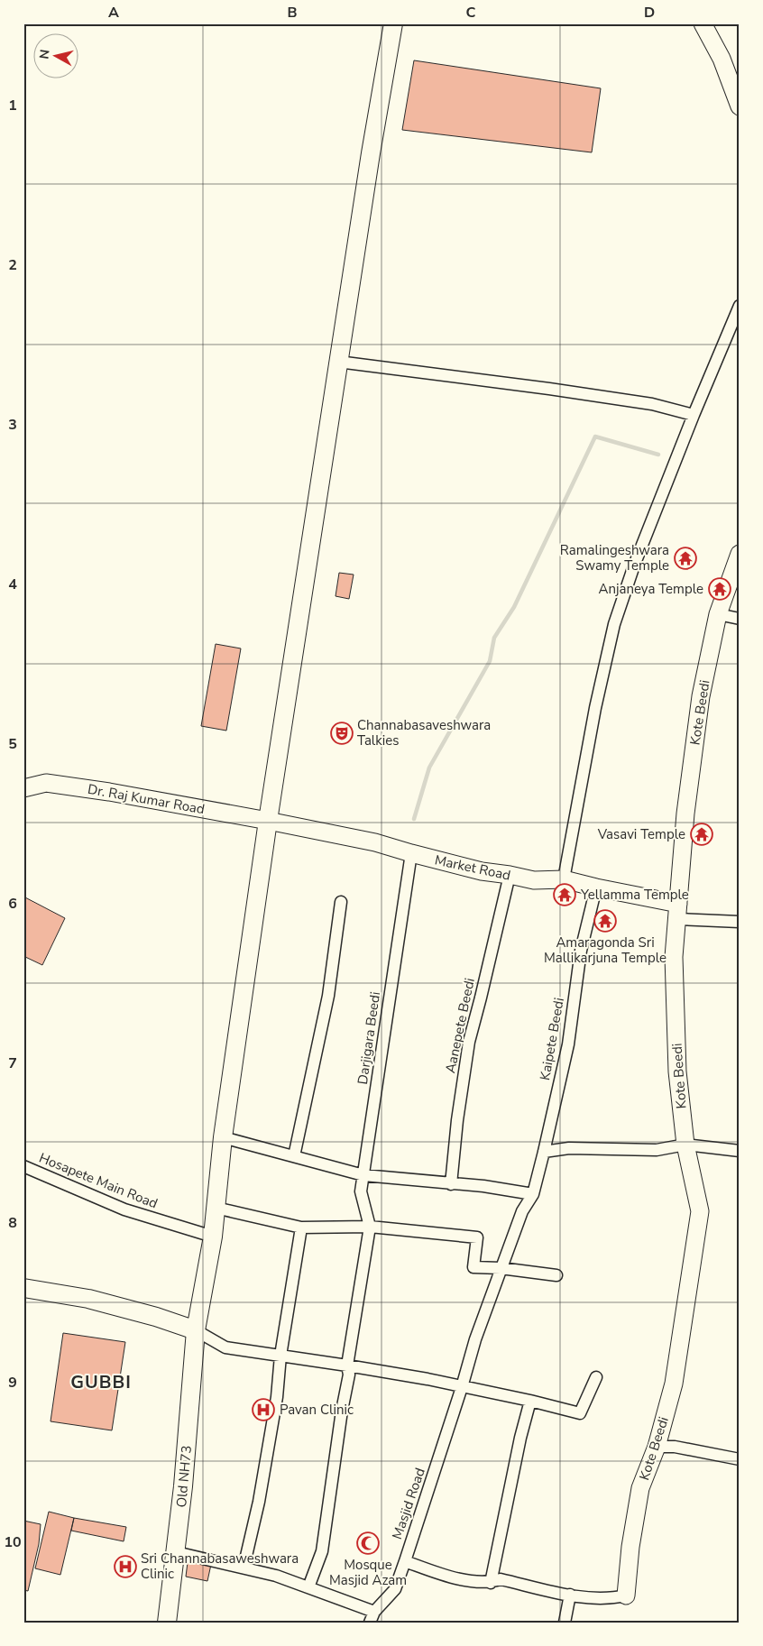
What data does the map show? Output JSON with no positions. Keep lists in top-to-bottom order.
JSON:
{
  "streets": {
    "main road": ["Old NH73"],
    "street": [
      "Kote Beedi",
      "Dr. Raj Kumar Road",
      "Market Road",
      "Aanepete Beedi",
      "Darjigara Beedi",
      "Kaipete Beedi",
      "Hosapete Main Road",
      "Masjid Road"
    ]
  },
  "crossings": [
    ["Kote Beedi", "Market Road"],
    ["Dr. Raj Kumar Road", "Market Road"],
    ["Dr. Raj Kumar Road", "Old NH73"],
    ["Market Road", "Aanepete Beedi"],
    ["Market Road", "Darjigara Beedi"],
    ["Market Road", "Kaipete Beedi"],
    ["Market Road", "Old NH73"],
    ["Kaipete Beedi", "Masjid Road"],
    ["Hosapete Main Road", "Old NH73"]
  ],
  "districts": ["GUBBI"],
  "places": {
    "temple": [
      "Ramalingeshwara Swamy Temple",
      "Anjaneya Temple",
      "Vasavi Temple",
      "Yellamma Temple",
      "Amaragonda Sri Mallikarjuna Temple"
    ],
    "theatre": ["Channabasaveshwara Talkies"],
    "hospital": ["Pavan Clinic", "Sri Channabasaweshwara Clinic"],
    "mosque": ["Mosque Masjid Azam"]
  },
  "north": "left",
  "grid": {
    "columns": [
      "A",
      "B",
      "C",
      "D"
    ],
    "rows": [
      "1",
      "2",
      "3",
      "4",
      "5",
      "6",
      "7",
      "8",
      "9",
      "10"
    ]
  }
}
